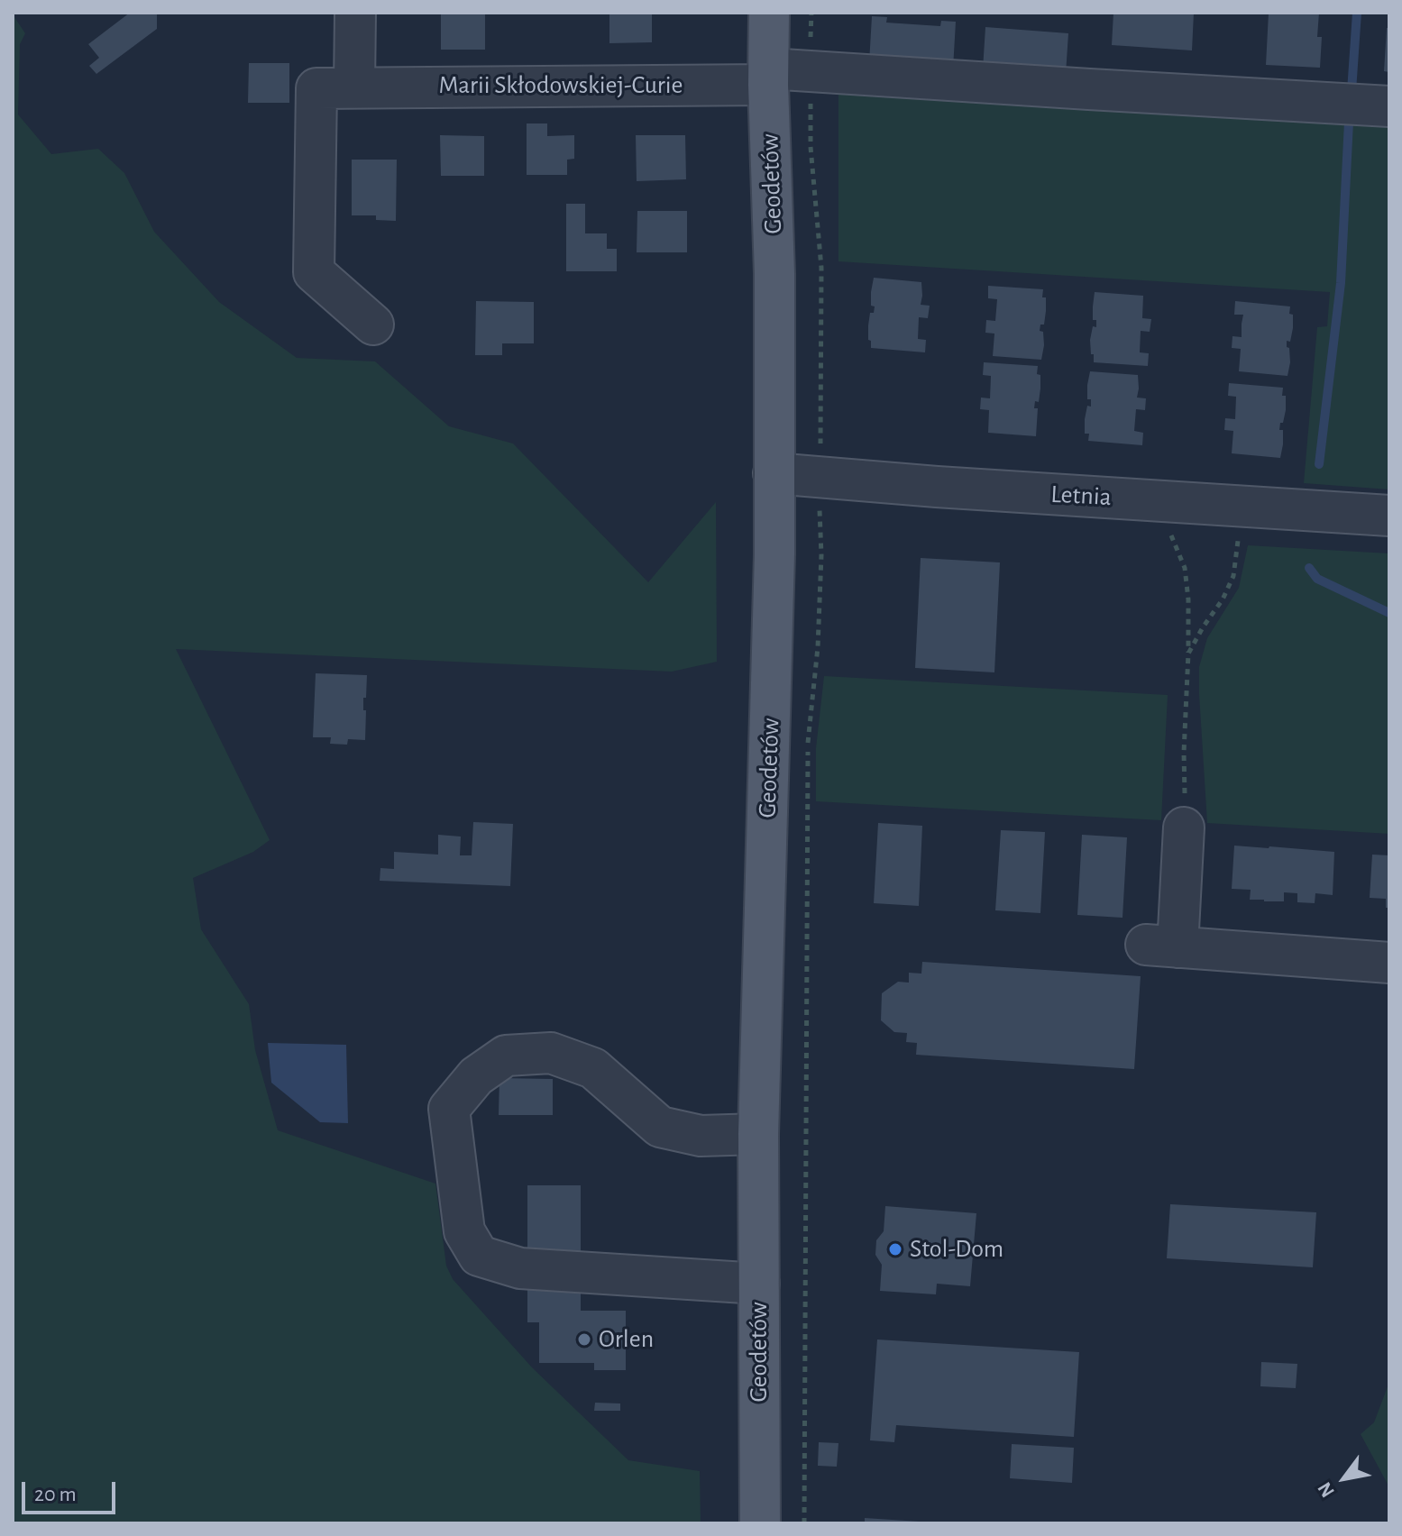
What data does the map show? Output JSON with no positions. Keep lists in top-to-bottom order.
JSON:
{
  "streets": {
    "main road": ["Geodetów"],
    "street": ["Marii Skłodowskiej-Curie", "Letnia"]
  },
  "crossings": [
    ["Marii Skłodowskiej-Curie", "Geodetów"],
    ["Geodetów", "Letnia"]
  ],
  "places": ["Stol-Dom", "Orlen"],
  "scale_bar": "20 m",
  "north": "bottom left"
}
